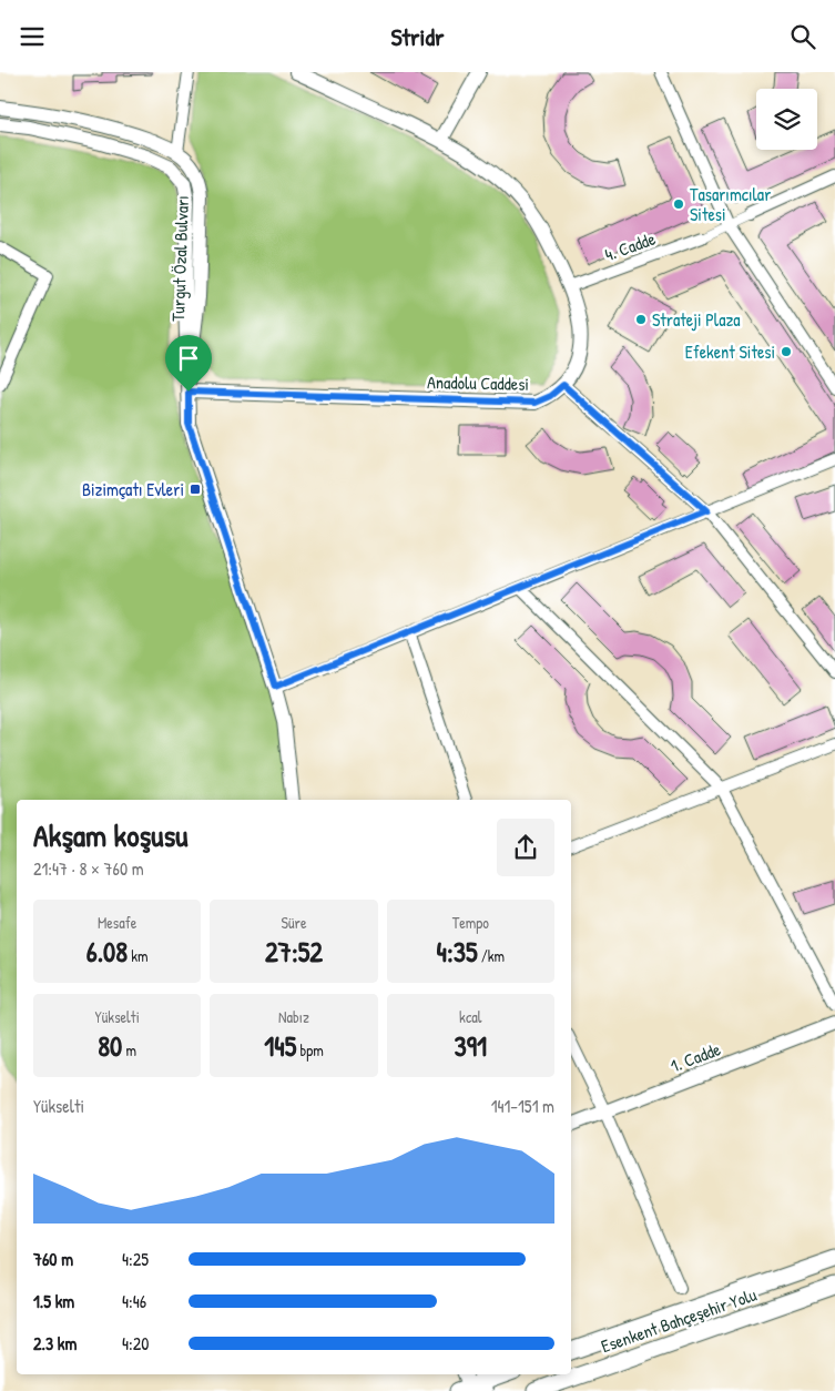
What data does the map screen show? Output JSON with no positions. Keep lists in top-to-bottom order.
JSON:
{
  "streets": {
    "main road": ["Esenkent Bahçeşehir Yolu"],
    "street": [
      "4. Cadde",
      "Turgut Özal Bulvarı",
      "Anadolu Caddesi",
      "1. Cadde"
    ]
  },
  "crossings": [
    ["4. Cadde", "Anadolu Caddesi"],
    ["Turgut Özal Bulvarı", "Anadolu Caddesi"]
  ],
  "places": {
    "other": ["Tasarımcılar Sitesi", "Strateji Plaza", "Efekent Sitesi"],
    "transit": ["Bizimçatı Evleri"]
  },
  "page": {
    "header": "Stridr",
    "heading": ["Akşam koşusu", "21:47 · 8 × 760 m"],
    "stats": [
      ["Mesafe", "6.08 km"],
      ["Süre", "27:52"],
      ["Tempo", "4:35 /km"],
      ["Yükselti", "80 m"],
      ["Nabız", "145 bpm"],
      ["kcal", "391"]
    ],
    "chart": ["Yükselti", "141–151 m"],
    "list": [
      {
        "name": "760 m",
        "note": "4:25"
      },
      {
        "name": "1.5 km",
        "note": "4:46"
      },
      {
        "name": "2.3 km",
        "note": "4:20"
      }
    ]
  }
}
